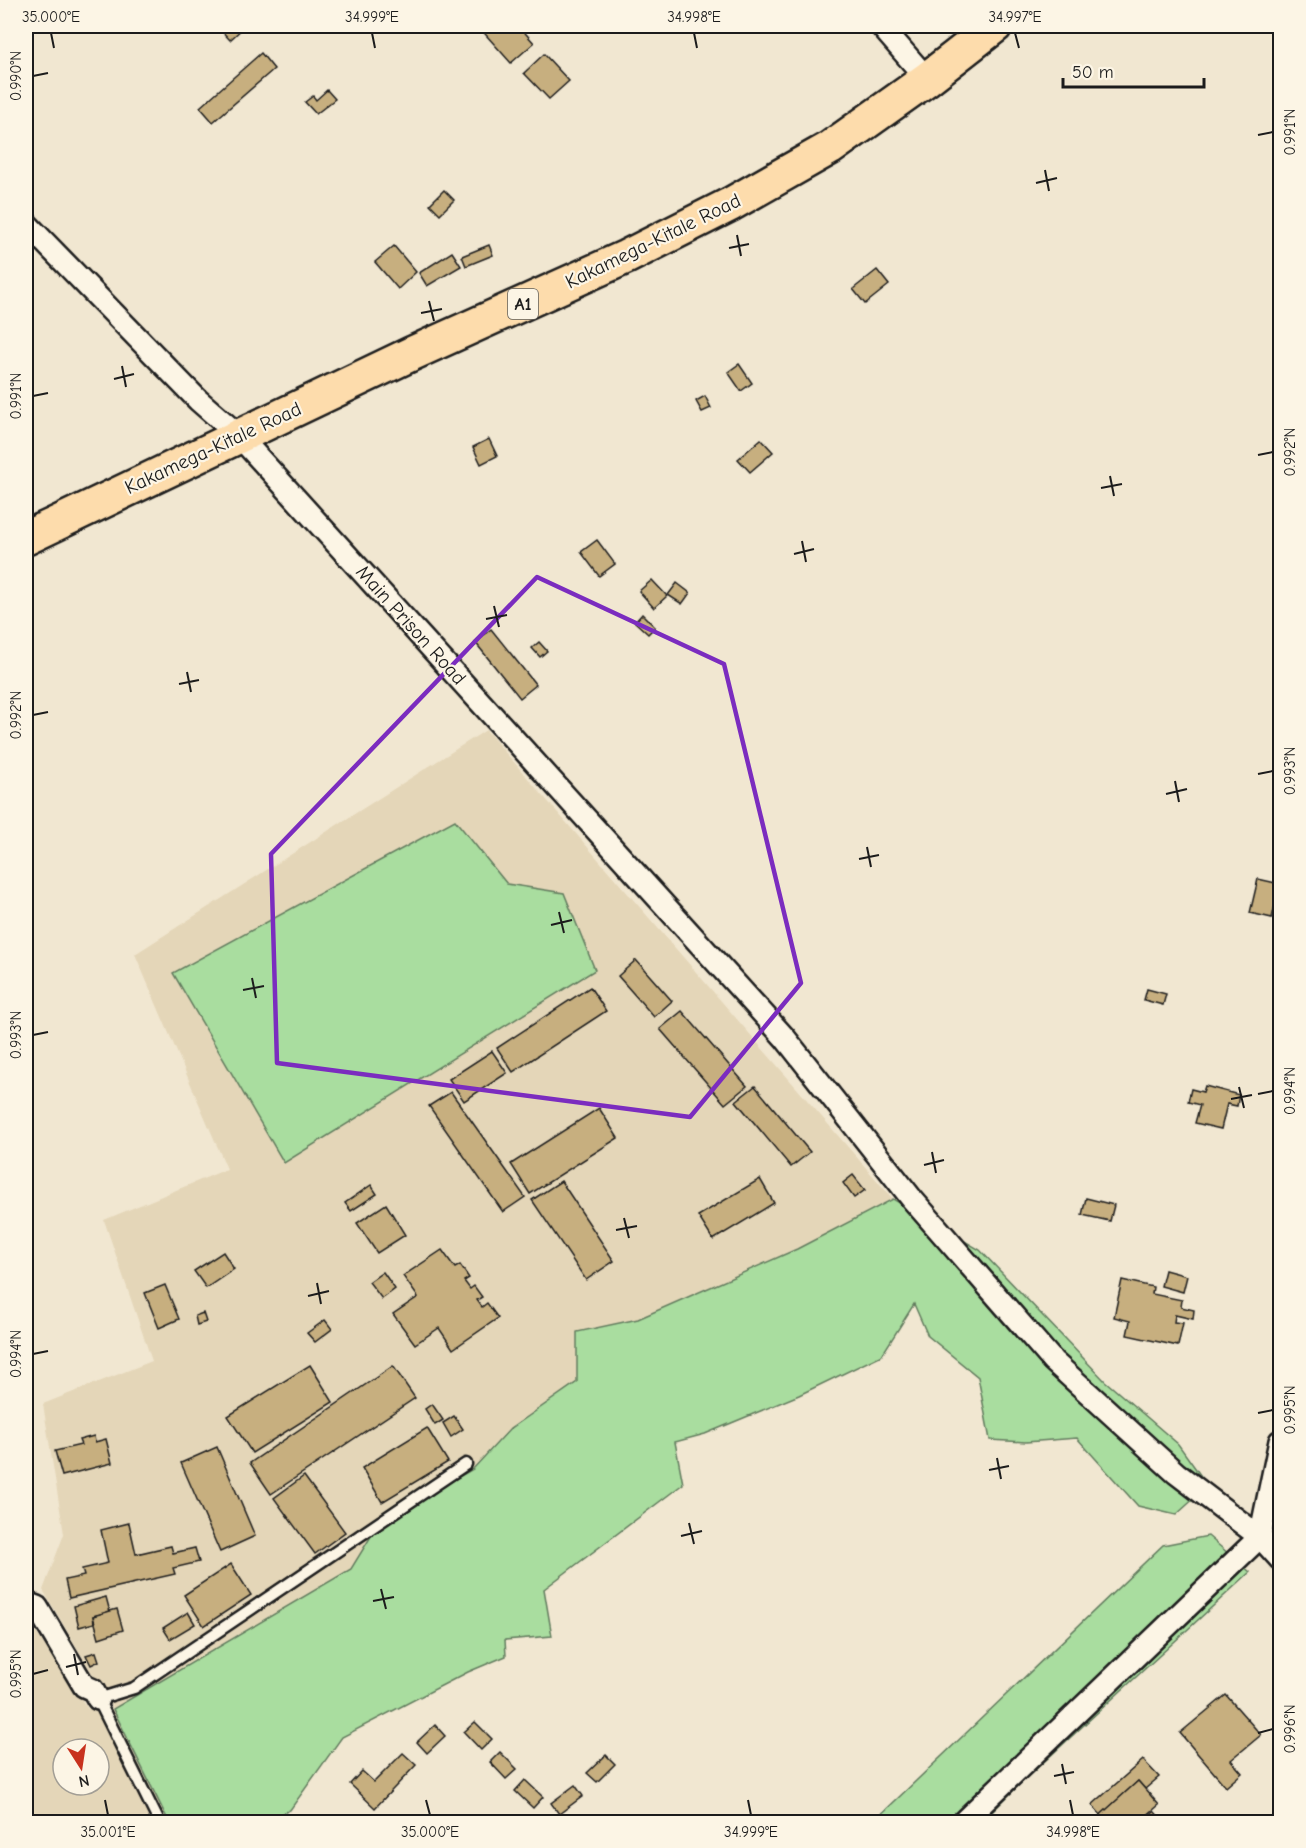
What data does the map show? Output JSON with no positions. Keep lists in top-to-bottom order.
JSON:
{
  "streets": {
    "highway": ["Kakamega-Kitale Road", "A1"],
    "street": ["Main Prison Road"]
  },
  "crossings": [
    ["Kakamega-Kitale Road", "Main Prison Road"]
  ],
  "scale_bar": "50 m",
  "north": "bottom",
  "coordinates": [
    "35.000°E",
    "34.999°E",
    "34.998°E",
    "34.997°E",
    "0.990°N",
    "0.991°N",
    "0.992°N",
    "0.993°N",
    "0.994°N",
    "0.995°N",
    "0.996°N",
    "35.001°E"
  ]
}
